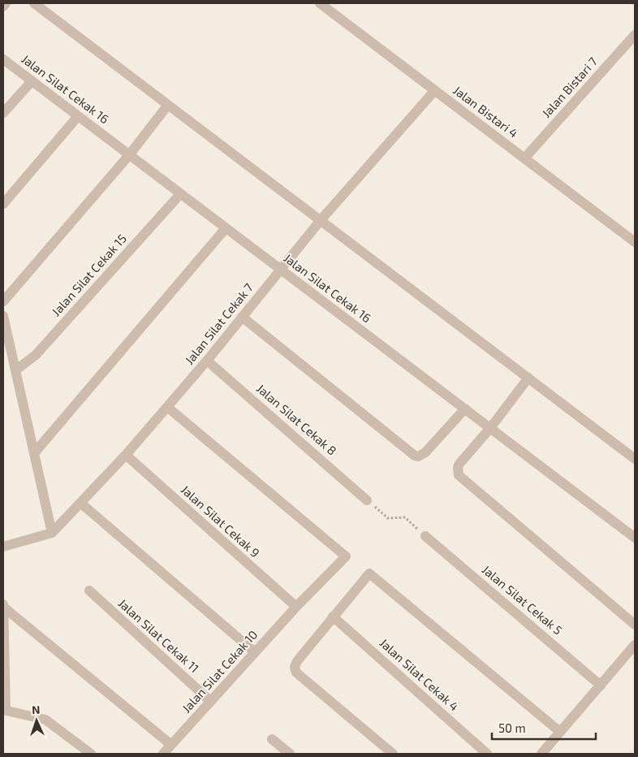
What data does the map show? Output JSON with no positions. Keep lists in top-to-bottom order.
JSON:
{
  "streets": {
    "street": [
      "Jalan Bistari 7",
      "Jalan Silat Cekak 16",
      "Jalan Bistari 4",
      "Jalan Silat Cekak 15",
      "Jalan Silat Cekak 7",
      "Jalan Silat Cekak 8",
      "Jalan Silat Cekak 9",
      "Jalan Silat Cekak 5",
      "Jalan Silat Cekak 11",
      "Jalan Silat Cekak 10",
      "Jalan Silat Cekak 4"
    ]
  },
  "crossings": [
    ["Jalan Bistari 7", "Jalan Bistari 4"],
    ["Jalan Silat Cekak 16", "Jalan Silat Cekak 15"],
    ["Jalan Silat Cekak 16", "Jalan Silat Cekak 7"],
    ["Jalan Bistari 4", "Jalan Silat Cekak 7"],
    ["Jalan Silat Cekak 7", "Jalan Silat Cekak 8"],
    ["Jalan Silat Cekak 7", "Jalan Silat Cekak 9"],
    ["Jalan Silat Cekak 7", "Jalan Silat Cekak 10"],
    ["Jalan Silat Cekak 9", "Jalan Silat Cekak 10"],
    ["Jalan Silat Cekak 11", "Jalan Silat Cekak 10"]
  ],
  "scale_bar": "50 m",
  "north": "top"
}
